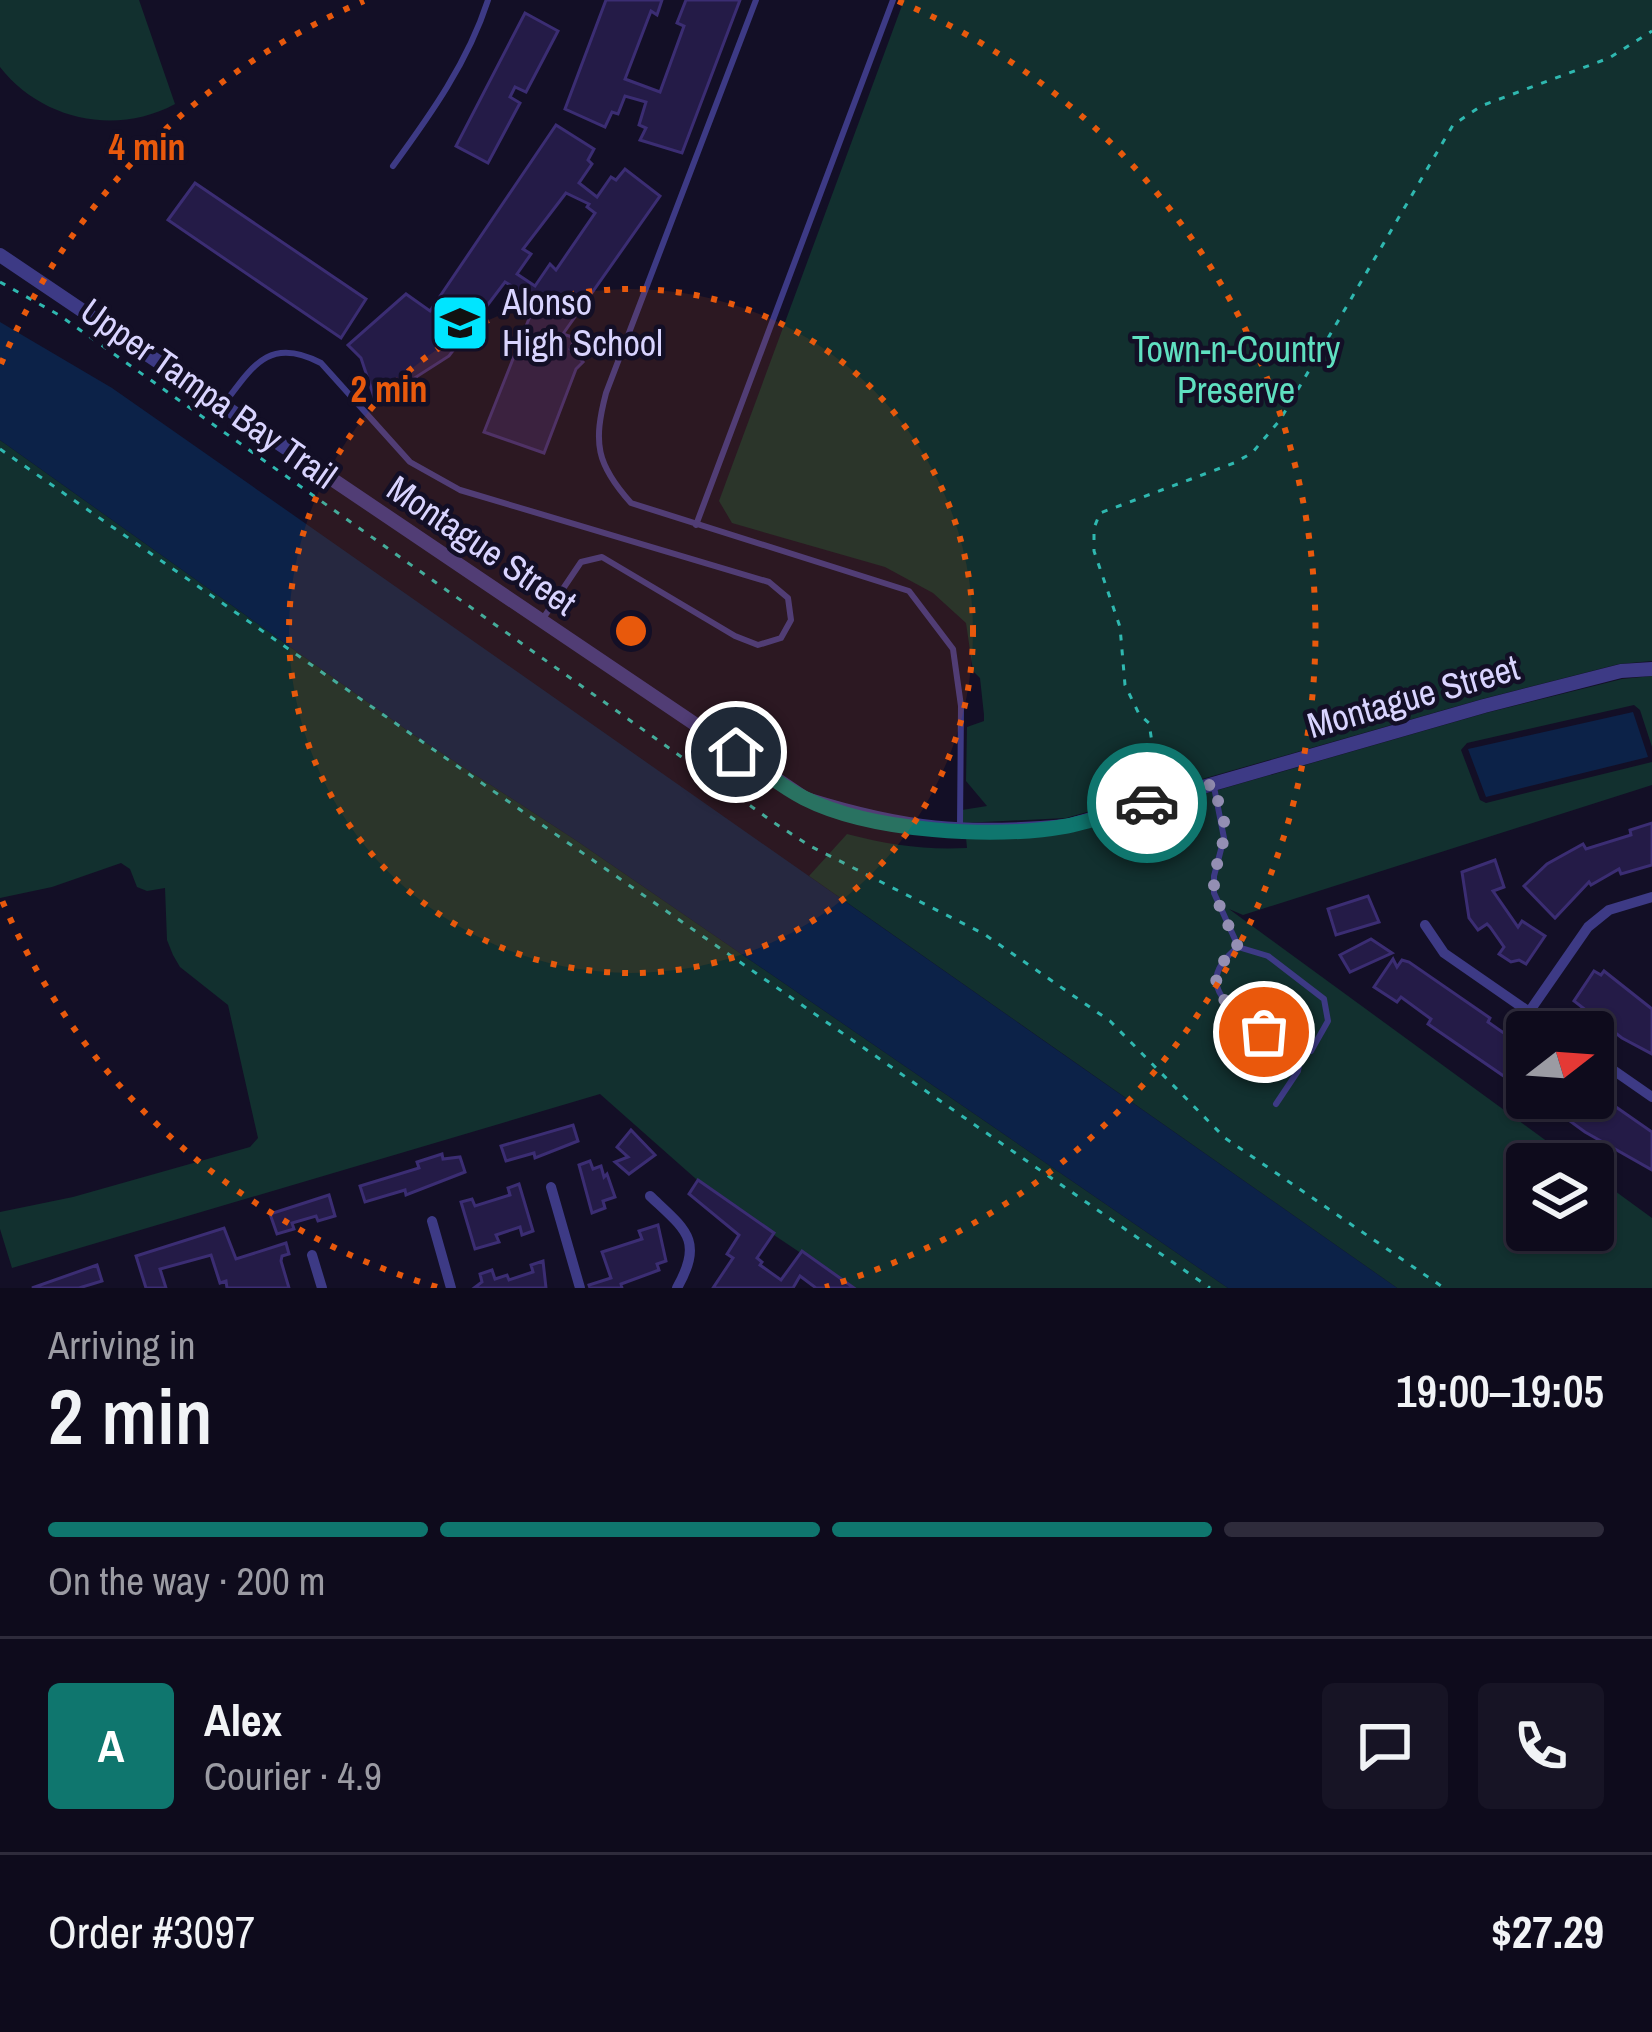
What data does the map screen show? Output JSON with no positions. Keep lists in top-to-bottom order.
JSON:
{
  "streets": {
    "street": ["Montague Street"],
    "path": ["Upper Tampa Bay Trail"]
  },
  "parks": ["Town-n-Country Preserve"],
  "places": {
    "school or university": ["Alonso High School"]
  },
  "north": "right",
  "page": {
    "heading": ["2 min", "Arriving in", "19:00–19:05"],
    "panel": [
      "Alex",
      "Courier · 4.9",
      "Order #3097",
      "$27.29"
    ],
    "bar": "On the way · 200 m",
    "round": "A"
  },
  "rings": ["4 min", "2 min"]
}
